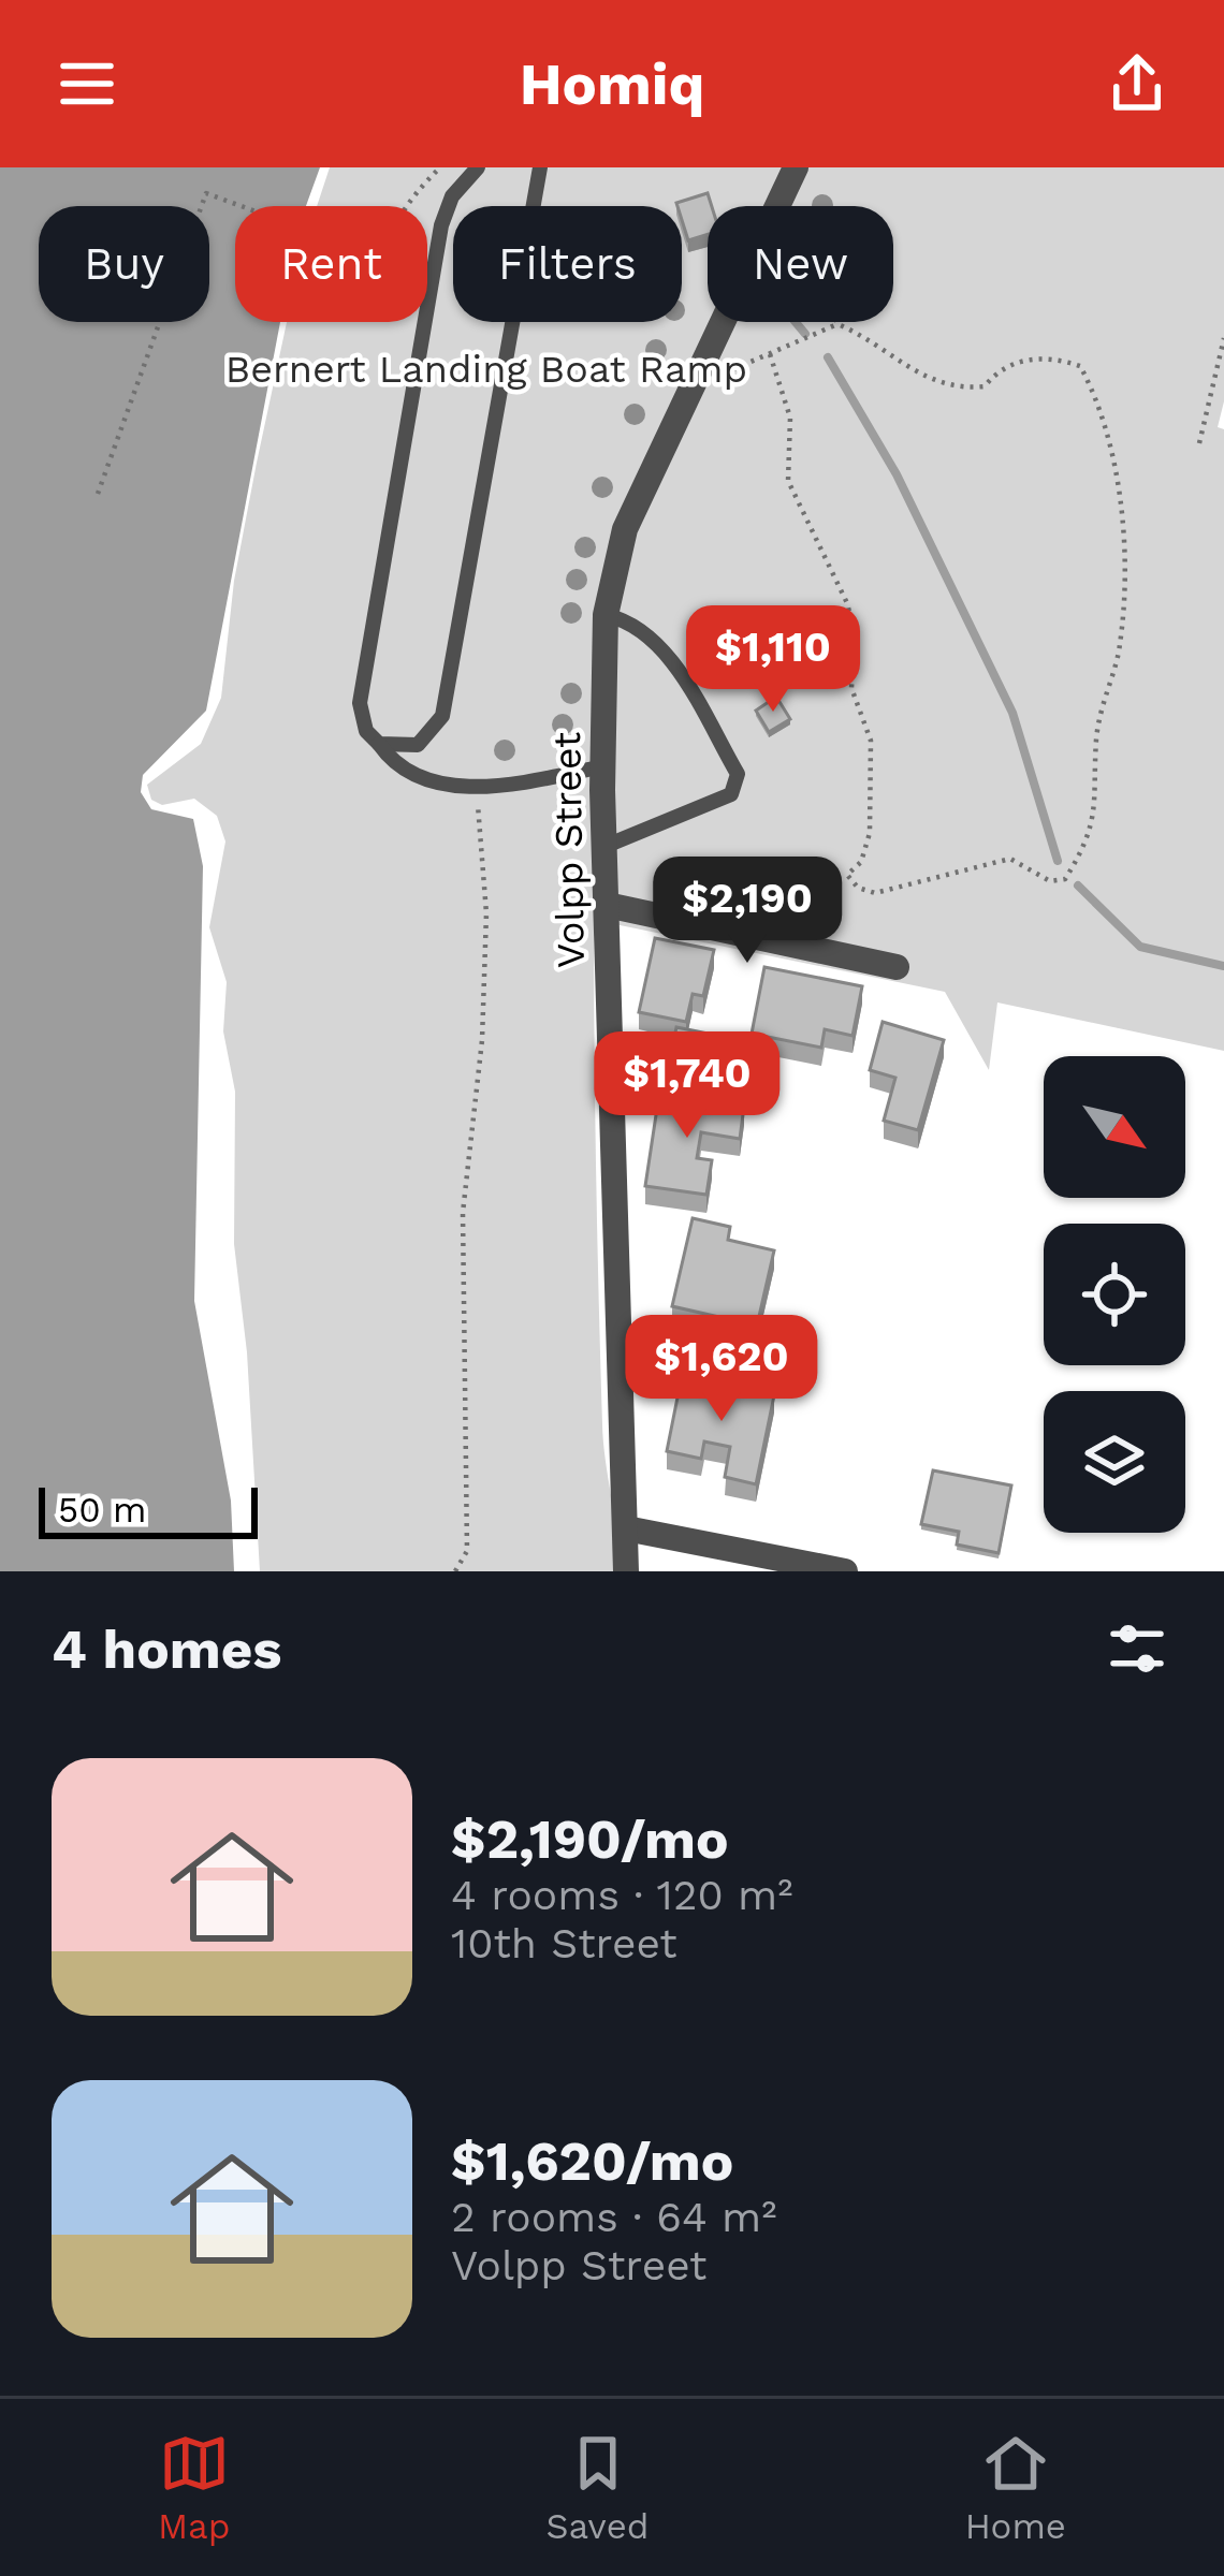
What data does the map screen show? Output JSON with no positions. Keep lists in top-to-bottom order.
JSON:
{
  "streets": {
    "street": ["Volpp Street"]
  },
  "parks": ["Bernert Landing Boat Ramp"],
  "scale_bar": "50 m",
  "north": "bottom right",
  "page": {
    "header": "Homiq",
    "chip": [
      "Buy",
      "Rent",
      "Filters",
      "New"
    ],
    "price": [
      "$1,110",
      "$2,190",
      "$1,740",
      "$1,620"
    ],
    "scale": "50 m",
    "heading": "4 homes",
    "list": [
      {
        "name": "$2,190/mo",
        "note": "4 rooms · 120 m² · 10th Street"
      },
      {
        "name": "$1,620/mo",
        "note": "2 rooms · 64 m² · Volpp Street"
      }
    ],
    "tabs": ["Map", "Saved", "Home"]
  }
}
